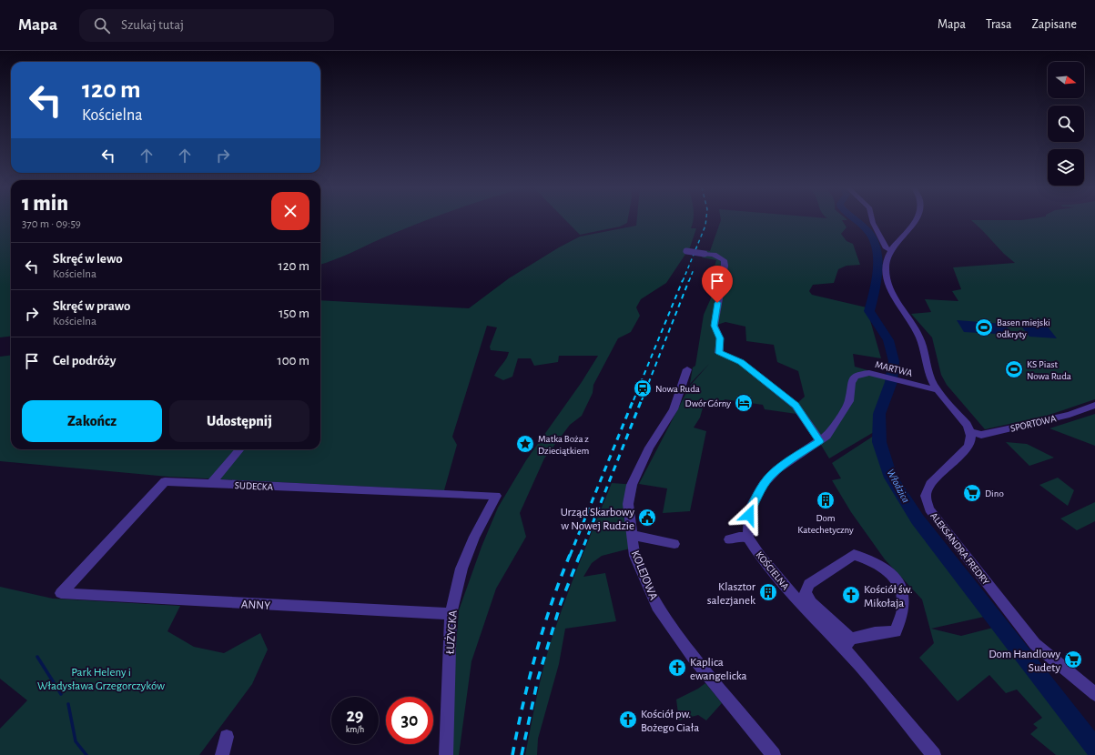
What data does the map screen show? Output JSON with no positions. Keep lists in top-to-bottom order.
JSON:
{
  "streets": {
    "street": [
      "MARTWA",
      "SPORTOWA",
      "SUDECKA",
      "ALEKSANDRA FREDRY",
      "KOŚCIELNA",
      "KOLEJOWA",
      "ANNY",
      "ŁUŻYCKA"
    ]
  },
  "crossings": [
    ["SPORTOWA", "ALEKSANDRA FREDRY"],
    ["SUDECKA", "ANNY"],
    ["SUDECKA", "ŁUŻYCKA"],
    ["ANNY", "ŁUŻYCKA"]
  ],
  "water": ["Włodzica"],
  "parks": ["Park Heleny i Władysława Grzegorczyków"],
  "places": {
    "sports": ["Basen miejski odkryty", "KS Piast Nowa Ruda"],
    "station": ["Nowa Ruda"],
    "hotel": ["Dwór Górny"],
    "place": ["Matka Boża z Dzieciątkiem"],
    "supermarket": ["Dino", "Dom Handlowy Sudety"],
    "building": ["Dom Katechetyczny", "Klasztor salezjanek"],
    "public building": ["Urząd Skarbowy w Nowej Rudzie"],
    "church": ["Kościół św. Mikołaja", "Kaplica ewangelicka", "Kościół pw. Bożego Ciała"]
  },
  "north": "right",
  "page": {
    "header": "Mapa",
    "search": "Szukaj tutaj",
    "nav": ["Mapa", "Trasa", "Zapisane"],
    "turn": ["120 m", "Kościelna"],
    "heading": ["1 min", "370 m · 09:59"],
    "list": [
      {
        "name": "Skręć w lewo",
        "note": "Kościelna",
        "value": "120 m"
      },
      {
        "name": "Skręć w prawo",
        "note": "Kościelna",
        "value": "150 m"
      },
      {
        "name": "Cel podróży",
        "value": "100 m"
      }
    ],
    "buttons": ["Zakończ", "Udostępnij"],
    "speed": "29 km/h",
    "limit": "30"
  }
}
